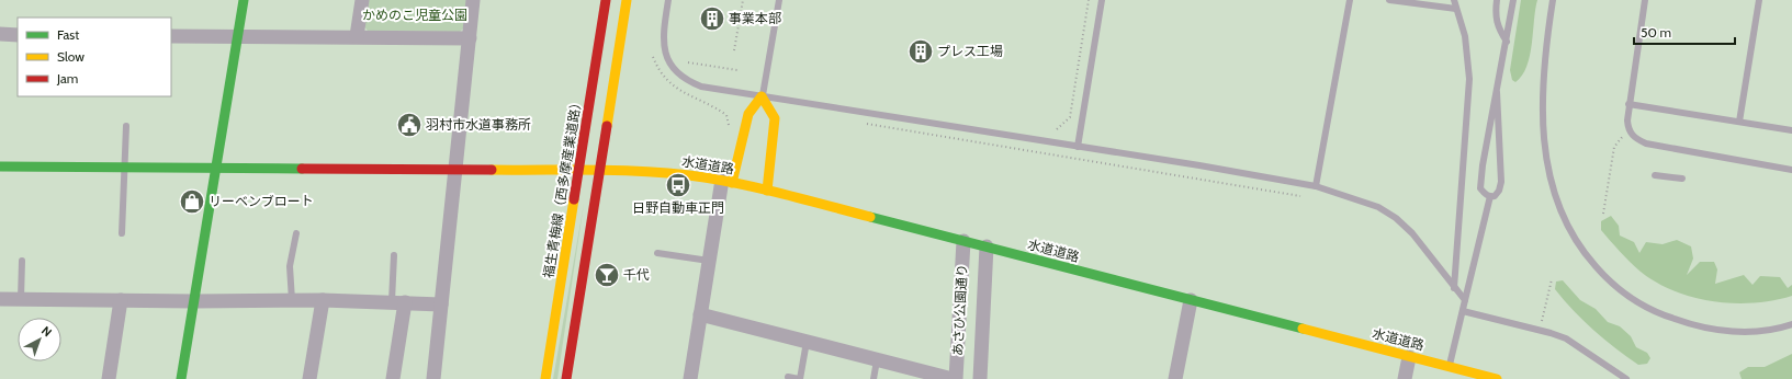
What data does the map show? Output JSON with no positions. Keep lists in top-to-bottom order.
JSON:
{
  "streets": {
    "street": ["水道道路", "福生青梅線（西多摩産業道路）", "あさひ公園通り"]
  },
  "crossings": [
    ["水道道路", "福生青梅線（西多摩産業道路）"],
    ["水道道路", "あさひ公園通り"]
  ],
  "parks": ["かめのこ児童公園"],
  "places": {
    "building": ["事業本部", "プレス工場"],
    "public building": ["羽村市水道事務所"],
    "bus stop": ["日野自動車正門"],
    "shop": ["リーベンブロート"],
    "bar": ["千代"]
  },
  "legend": ["Fast", "Slow", "Jam"],
  "scale_bar": "50 m",
  "north": "top right"
}
